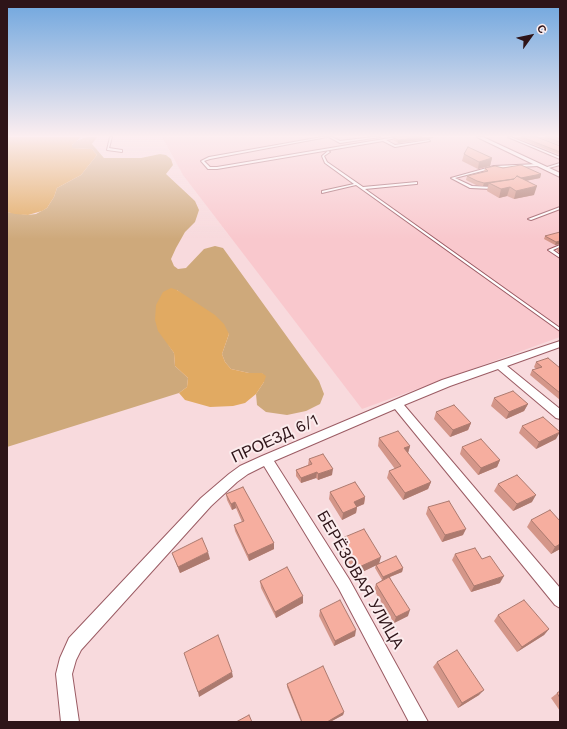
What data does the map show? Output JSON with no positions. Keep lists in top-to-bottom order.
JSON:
{
  "streets": {
    "street": ["ПРОЕЗД 6/1", "БЕРЁЗОВАЯ УЛИЦА"]
  },
  "crossings": [
    ["ПРОЕЗД 6/1", "БЕРЁЗОВАЯ УЛИЦА"]
  ],
  "north": "top right"
}
